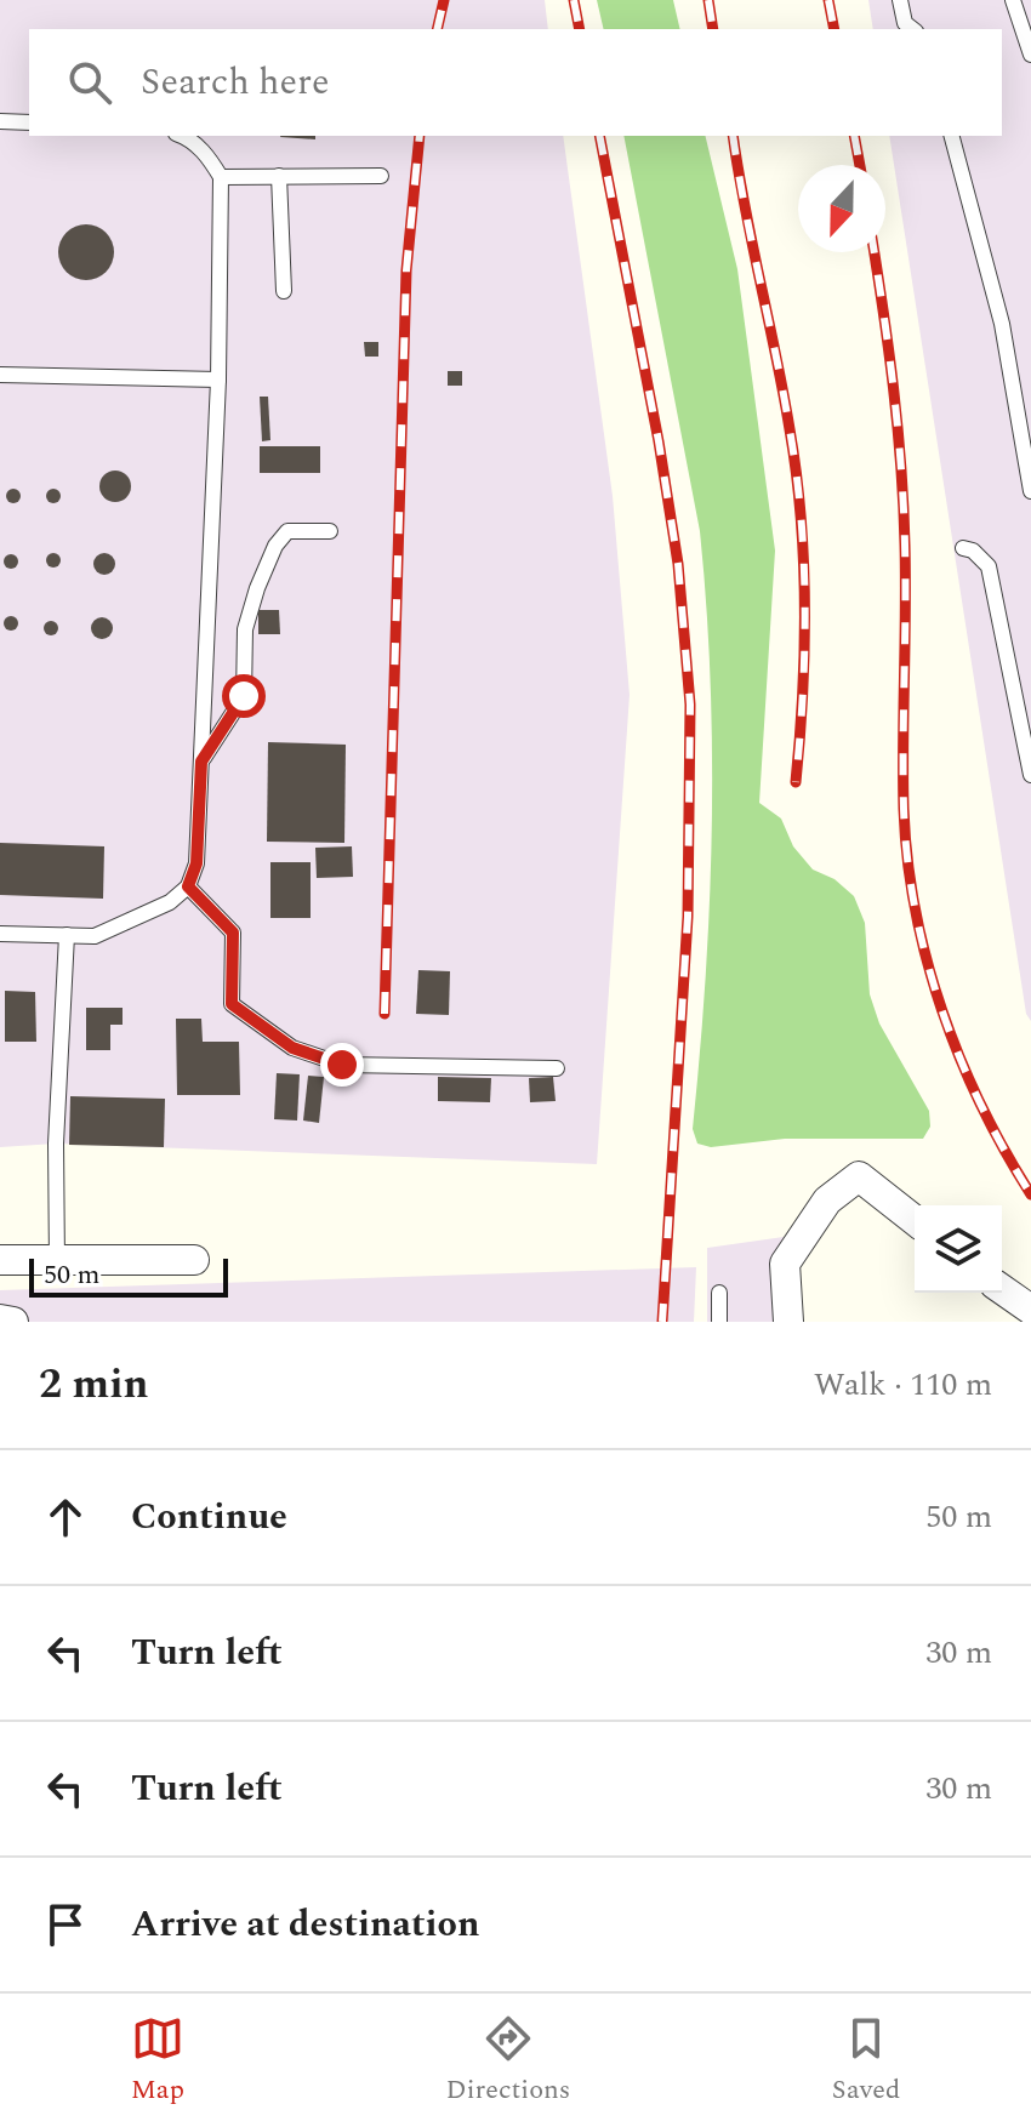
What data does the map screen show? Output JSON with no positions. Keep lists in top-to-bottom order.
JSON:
{
  "scale_bar": "50 m",
  "north": "bottom",
  "page": {
    "search": "Search here",
    "scale": "50 m",
    "heading": ["2 min", "Walk · 110 m"],
    "list": [
      ["Continue", "50 m"],
      ["Turn left", "30 m"],
      ["Turn left", "30 m"],
      "Arrive at destination"
    ],
    "nav": ["Map", "Directions", "Saved"]
  }
}
